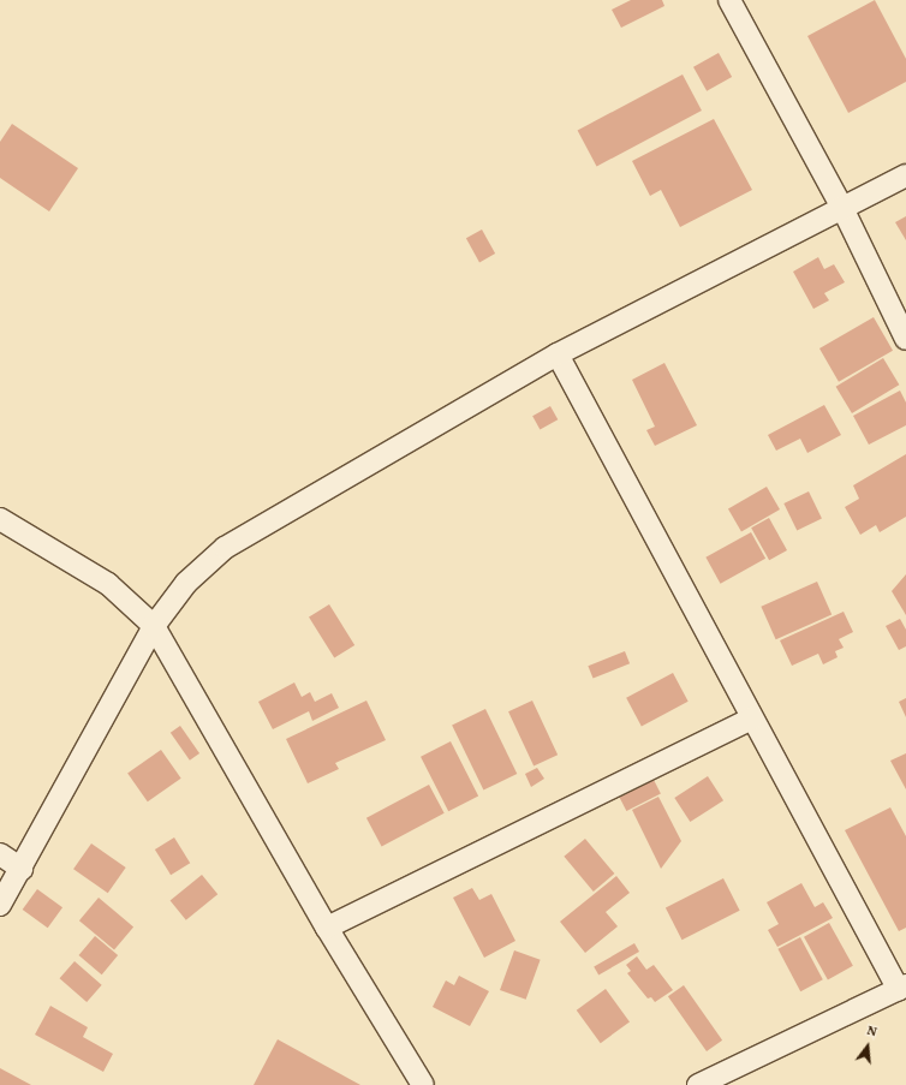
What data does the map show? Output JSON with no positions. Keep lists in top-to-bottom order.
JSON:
{
  "north": "top"
}
